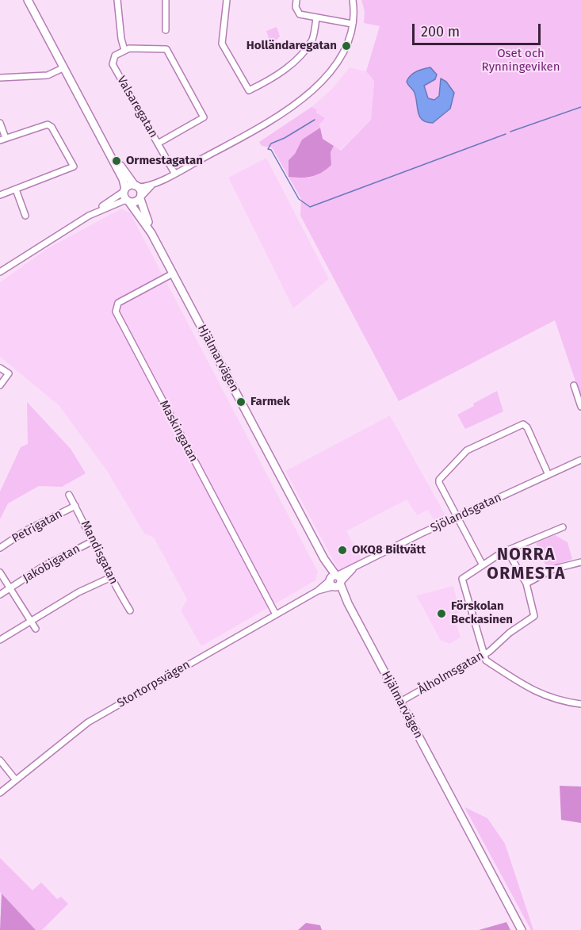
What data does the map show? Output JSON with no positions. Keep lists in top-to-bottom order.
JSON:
{
  "streets": {
    "main road": ["Hjälmarvägen"],
    "street": [
      "Valsaregatan",
      "Maskingatan",
      "Sjölandsgatan",
      "Petrigatan",
      "Mandisgatan",
      "Jakobigatan",
      "Ålholmsgatan",
      "Stortorpsvägen"
    ]
  },
  "crossings": [
    ["Hjälmarvägen", "Maskingatan"],
    ["Hjälmarvägen", "Sjölandsgatan"],
    ["Hjälmarvägen", "Ålholmsgatan"],
    ["Hjälmarvägen", "Stortorpsvägen"],
    ["Maskingatan", "Stortorpsvägen"],
    ["Sjölandsgatan", "Stortorpsvägen"],
    ["Petrigatan", "Mandisgatan"],
    ["Mandisgatan", "Jakobigatan"]
  ],
  "districts": ["NORRA ORMESTA"],
  "parks": ["Oset och Rynningeviken"],
  "places": [
    "Holländaregatan",
    "Ormestagatan",
    "Farmek",
    "OKQ8 Biltvätt",
    "Förskolan Beckasinen"
  ],
  "scale_bar": "200 m"
}
